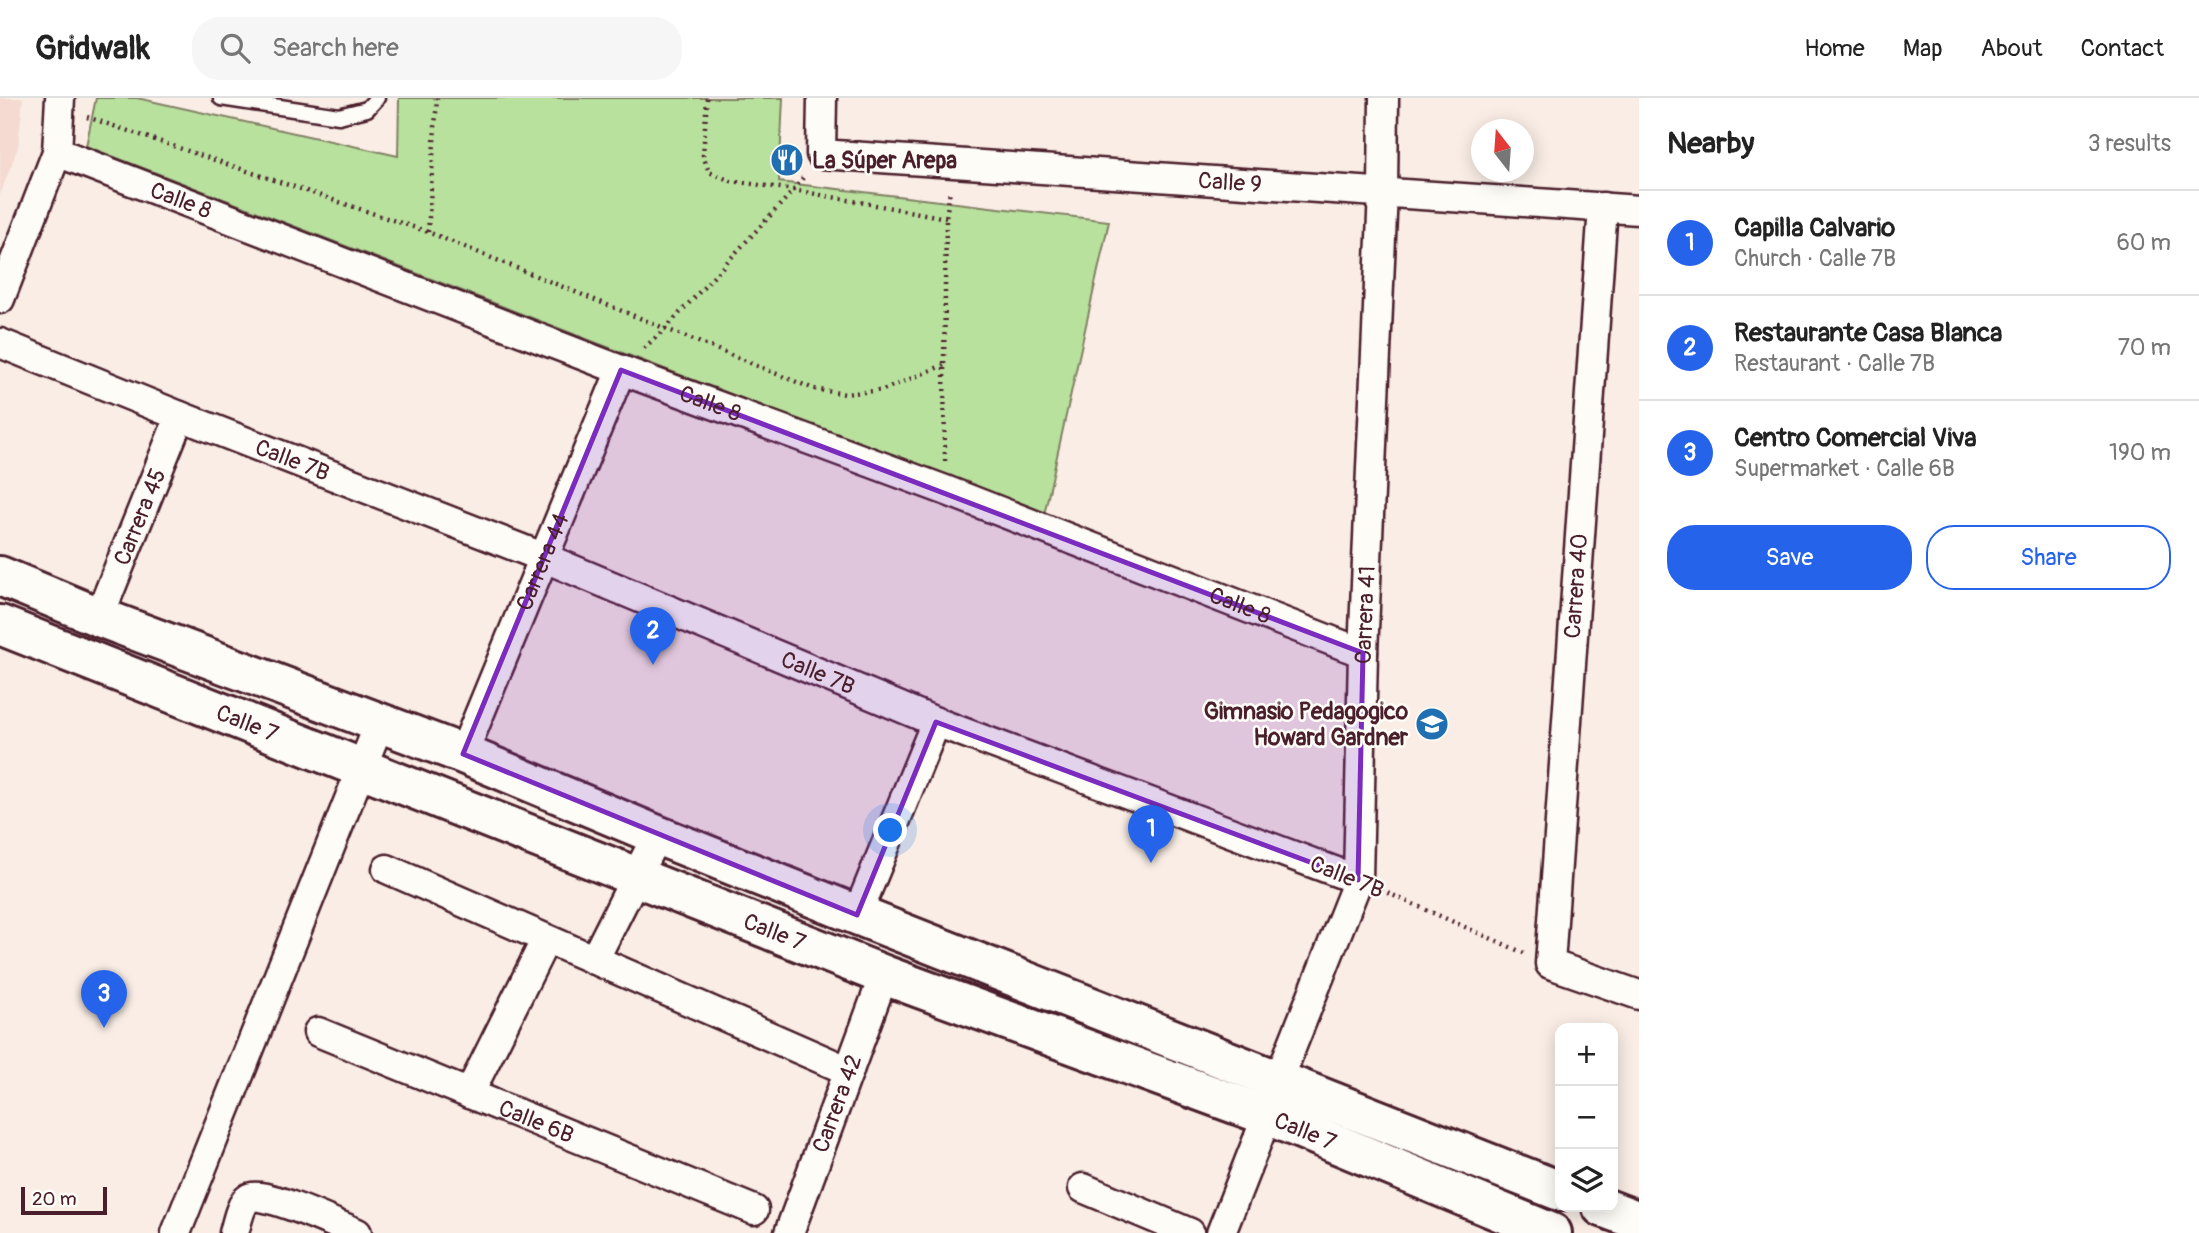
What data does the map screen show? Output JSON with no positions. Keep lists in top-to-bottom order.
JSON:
{
  "streets": {
    "street": [
      "Calle 9",
      "Calle 8",
      "Calle 7B",
      "Carrera 45",
      "Carrera 44",
      "Carrera 40",
      "Carrera 41",
      "Calle 7",
      "Carrera 42",
      "Calle 6B"
    ]
  },
  "crossings": [
    ["Calle 9", "Carrera 40"],
    ["Calle 9", "Carrera 41"],
    ["Calle 8", "Carrera 44"],
    ["Calle 8", "Carrera 41"],
    ["Calle 7B", "Carrera 45"],
    ["Calle 7B", "Carrera 44"],
    ["Calle 7B", "Carrera 40"],
    ["Calle 7B", "Carrera 41"],
    ["Carrera 45", "Calle 7"],
    ["Carrera 44", "Calle 7"],
    ["Carrera 41", "Calle 7"],
    ["Calle 7", "Carrera 42"]
  ],
  "places": {
    "restaurant": ["La Súper Arepa"],
    "school or university": ["Gimnasio Pedagogico Howard Gardner"]
  },
  "scale_bar": "20 m",
  "north": "top",
  "page": {
    "header": "Gridwalk",
    "search": "Search here",
    "nav": [
      "Home",
      "Map",
      "About",
      "Contact"
    ],
    "heading": ["Nearby", "3 results"],
    "list": [
      {
        "mark": "1",
        "name": "Capilla Calvario",
        "note": "Church · Calle 7B",
        "value": "60 m"
      },
      {
        "mark": "2",
        "name": "Restaurante Casa Blanca",
        "note": "Restaurant · Calle 7B",
        "value": "70 m"
      },
      {
        "mark": "3",
        "name": "Centro Comercial Viva",
        "note": "Supermarket · Calle 6B",
        "value": "190 m"
      }
    ],
    "buttons": ["Save", "Share"],
    "pins": ["2", "1", "3"],
    "map_buttons": ["+", "−"],
    "scale": "20 m"
  }
}
